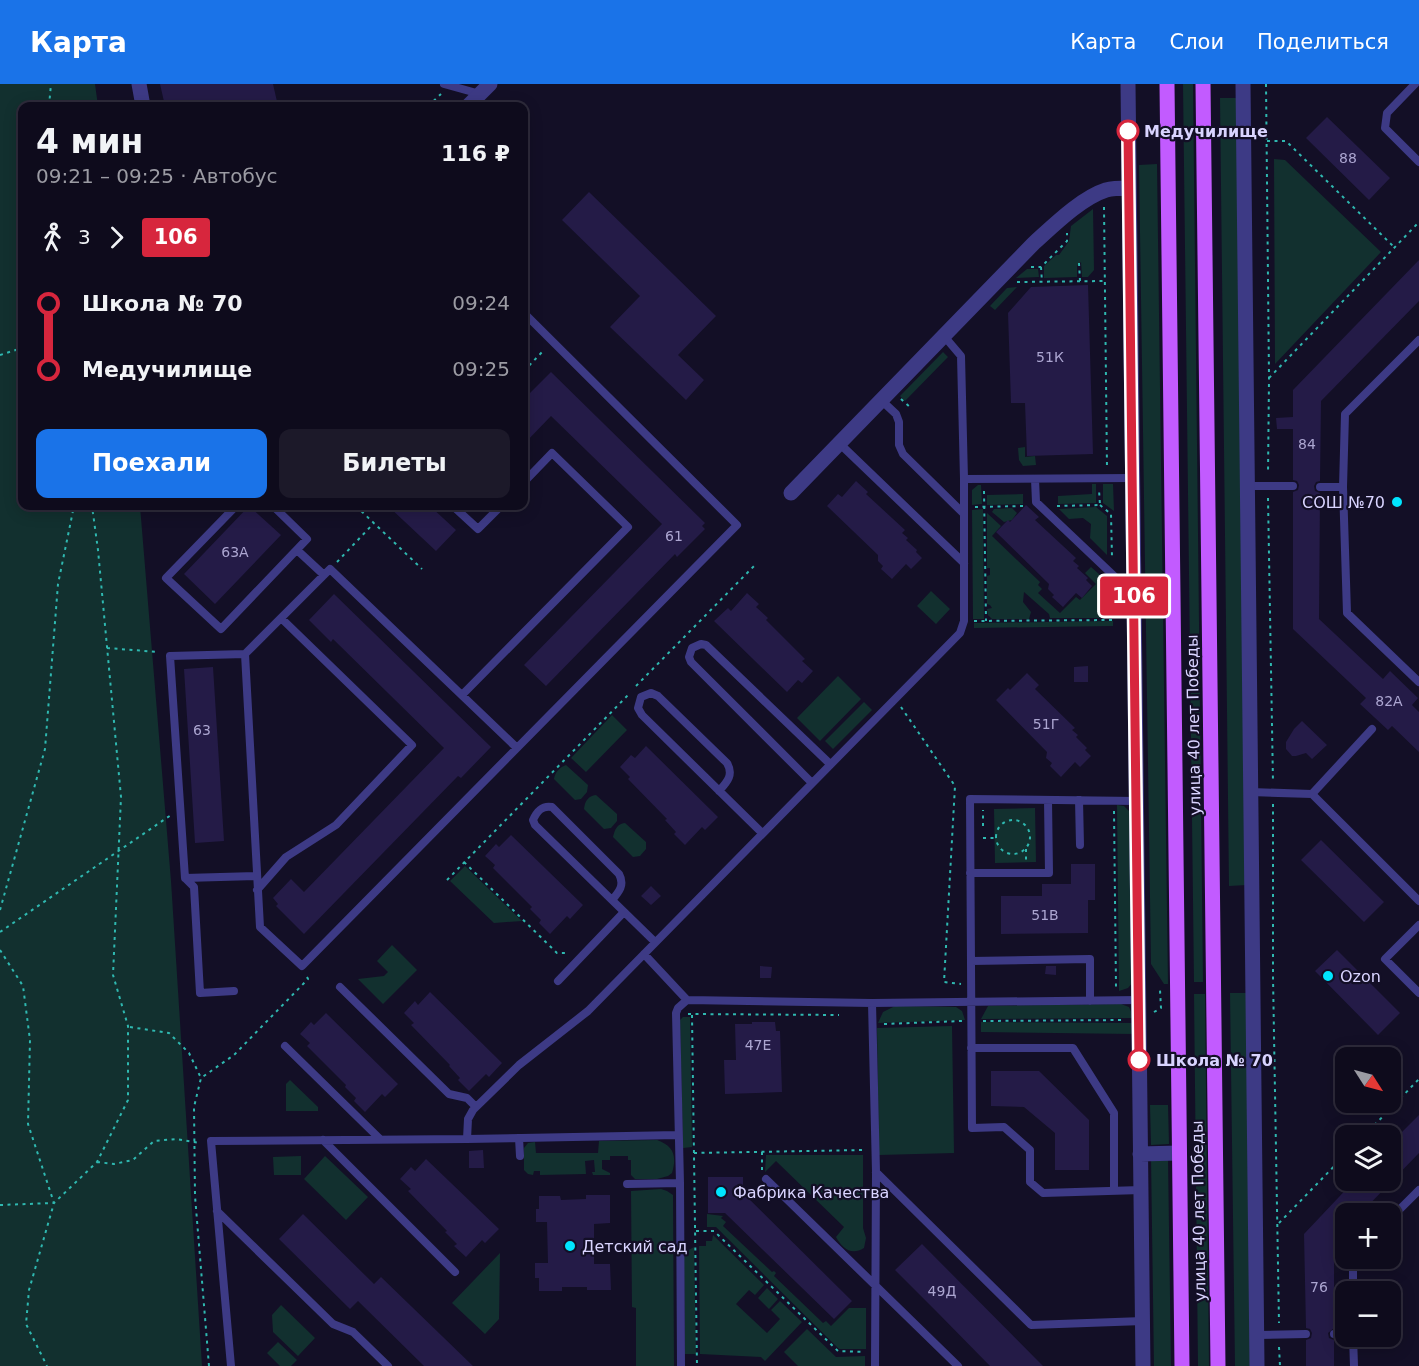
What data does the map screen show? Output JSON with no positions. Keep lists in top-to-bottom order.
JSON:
{
  "streets": {
    "main road": ["улица 40 лет Победы"]
  },
  "places": [
    "Медучилище",
    "СОШ №70",
    "Ozon",
    "Школа № 70",
    "Фабрика Качества",
    "Детский сад"
  ],
  "lines": ["bus line 106"],
  "house_numbers": [
    "88",
    "51К",
    "84",
    "61",
    "63А",
    "82А",
    "51Г",
    "63",
    "51В",
    "47Е",
    "76",
    "49Д"
  ],
  "north": "bottom right",
  "page": {
    "header": "Карта",
    "nav": ["Карта", "Слои", "Поделиться"],
    "on_map": "106",
    "heading": ["4 мин", "09:21 – 09:25 · Автобус", "116 ₽"],
    "legs": ["3", "106"],
    "list": [
      {
        "name": "Школа № 70",
        "value": "09:24"
      },
      {
        "name": "Медучилище",
        "value": "09:25"
      }
    ],
    "buttons": ["Поехали", "Билеты"],
    "map_buttons": ["+", "−"]
  }
}
